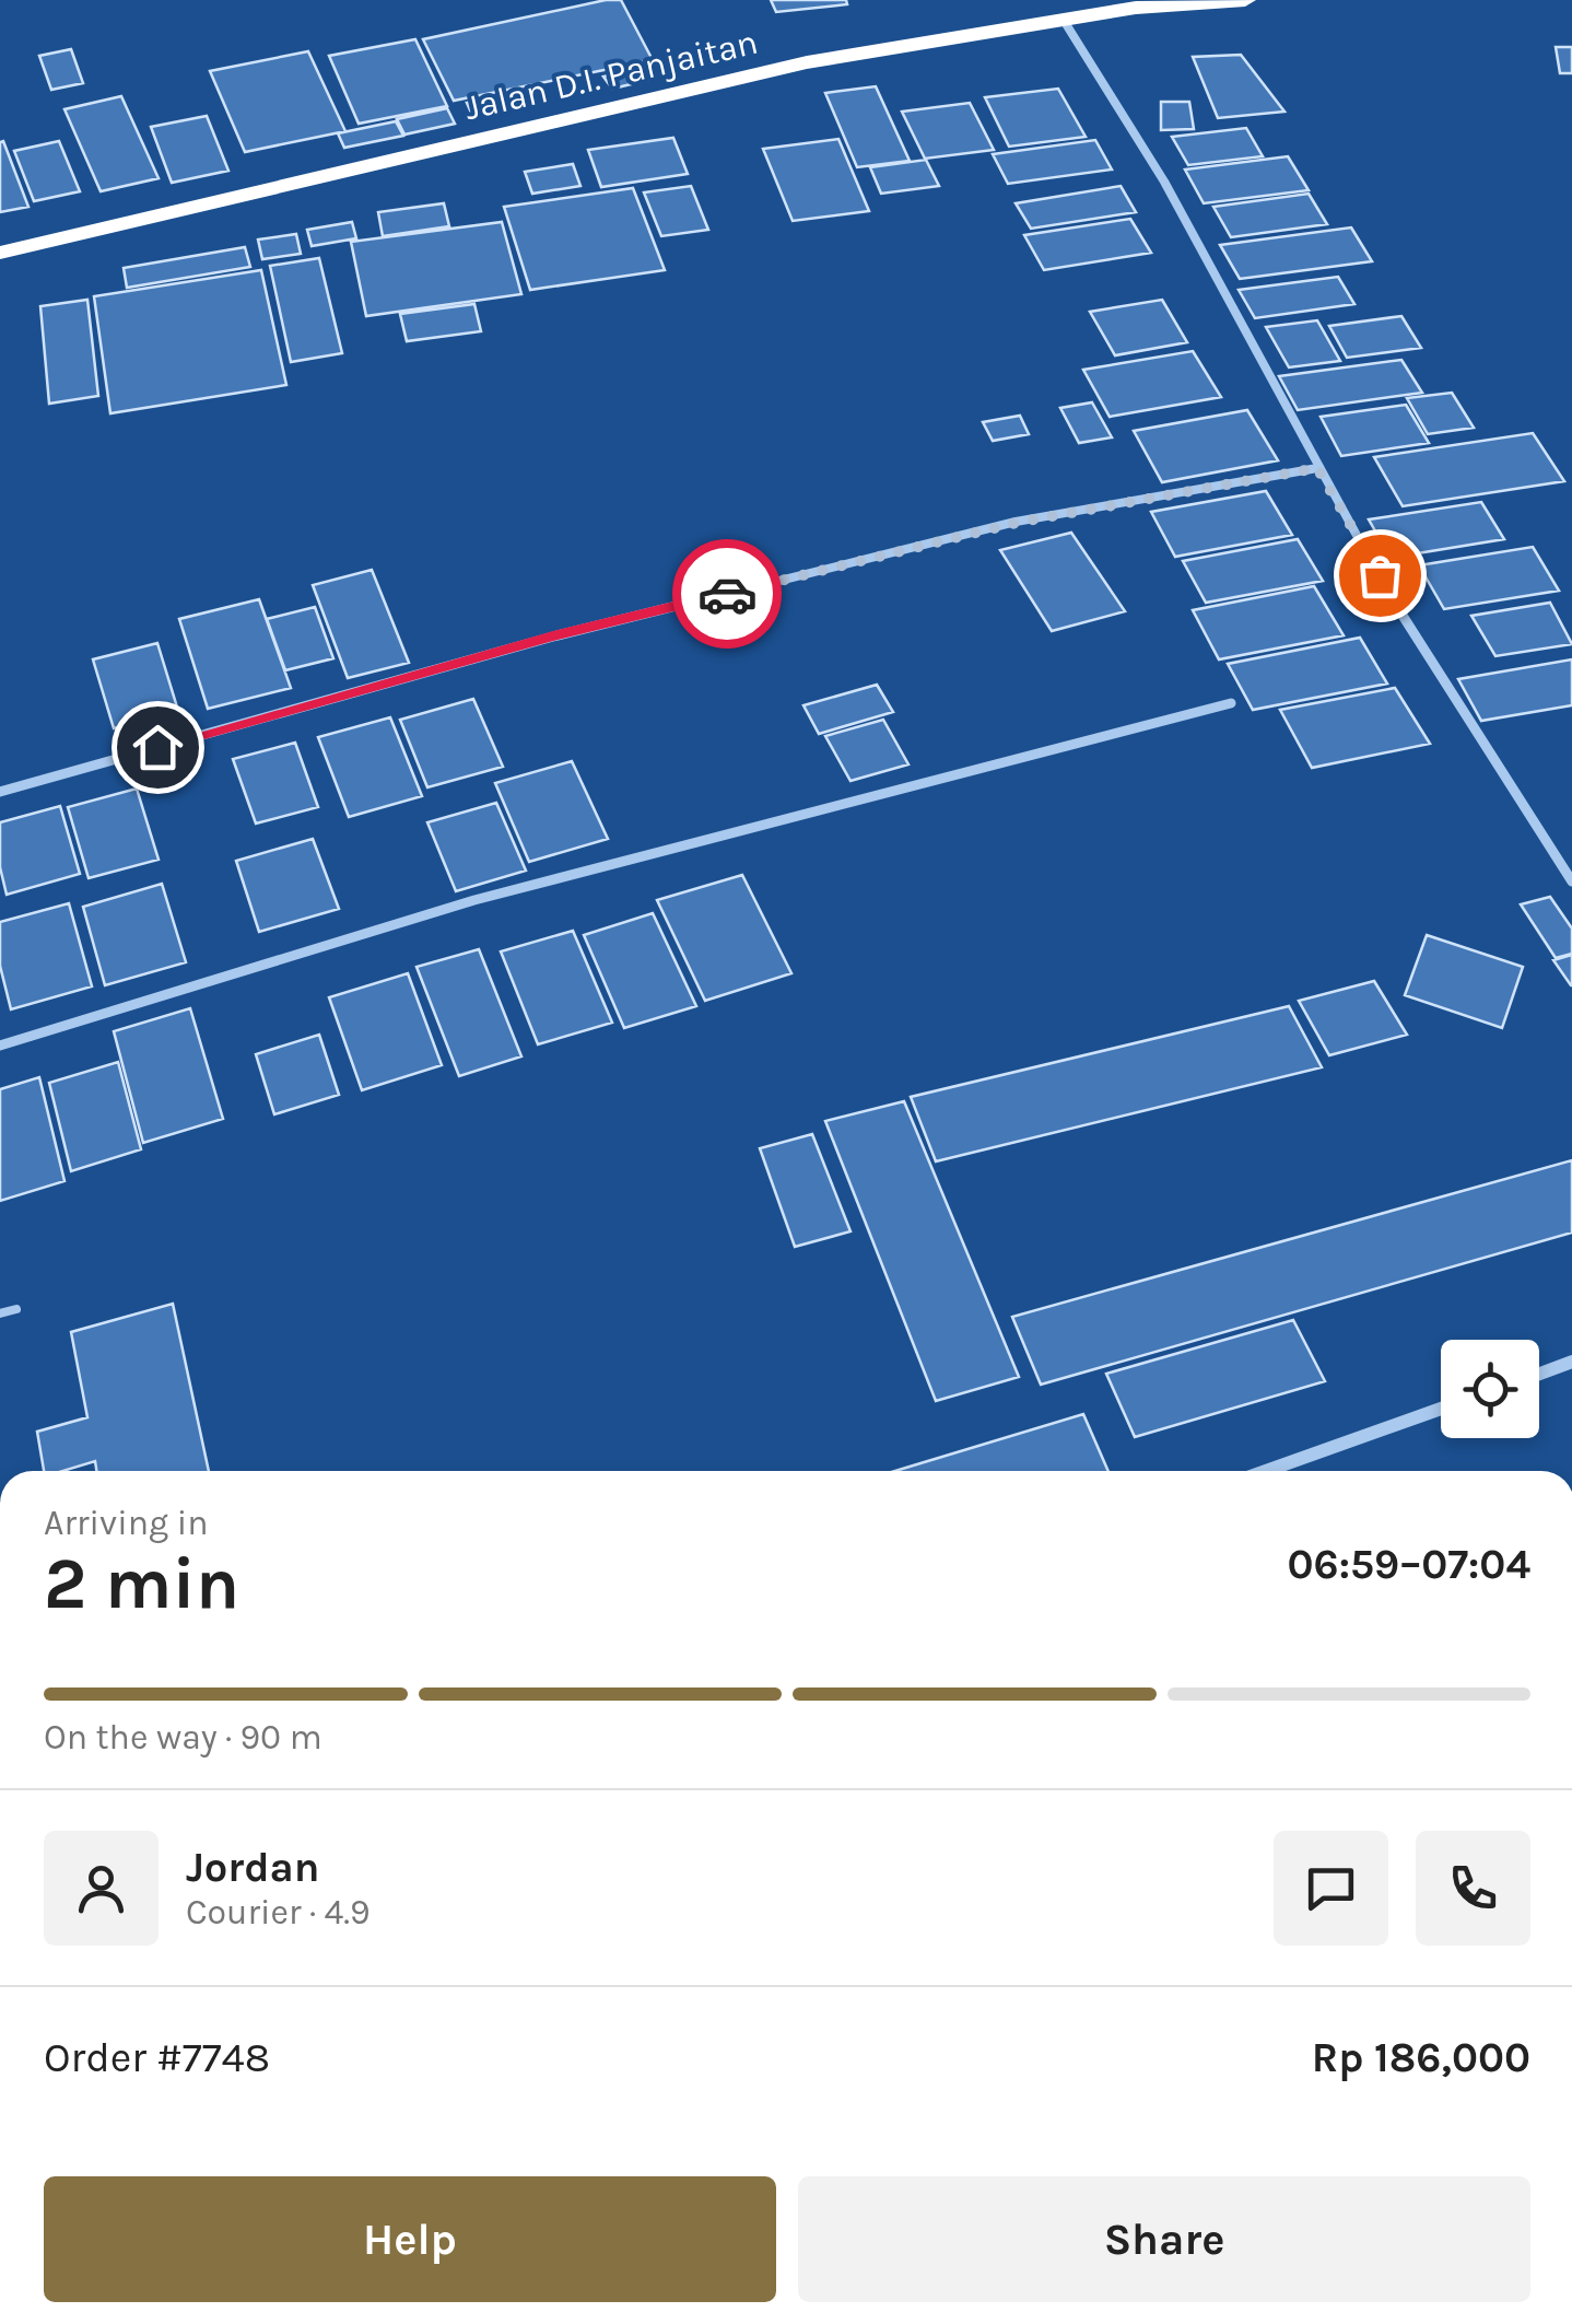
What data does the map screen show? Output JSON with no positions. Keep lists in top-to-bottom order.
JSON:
{
  "streets": {
    "highway": ["Jalan D.I. Panjaitan"]
  },
  "page": {
    "heading": ["2 min", "Arriving in", "06:59–07:04"],
    "panel": [
      "Jordan",
      "Courier · 4.9",
      "Order #7748",
      "Rp 186,000"
    ],
    "bar": "On the way · 90 m",
    "buttons": ["Help", "Share"]
  }
}
